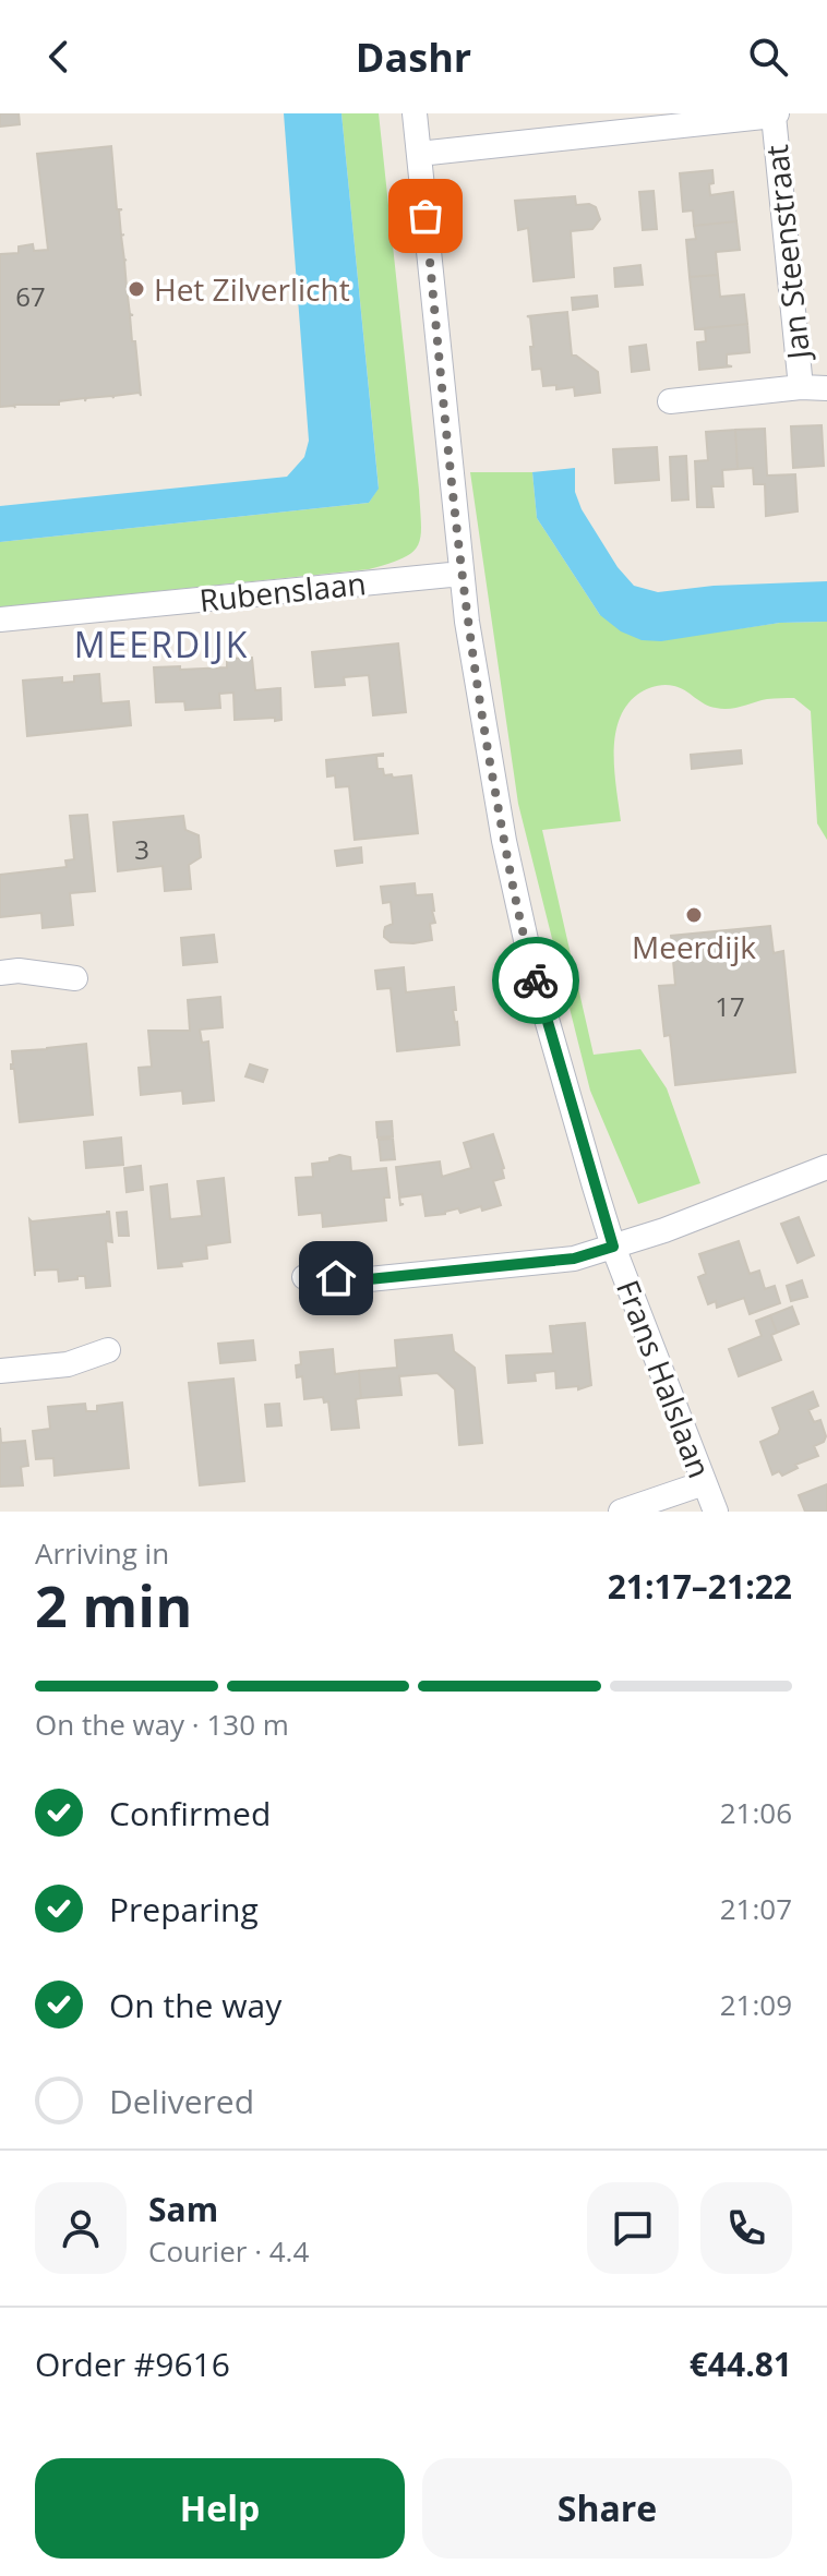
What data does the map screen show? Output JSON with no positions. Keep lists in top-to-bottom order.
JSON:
{
  "streets": {
    "street": ["Jan Steenstraat", "Rubenslaan", "Frans Halslaan"]
  },
  "crossings": [
    ["Rubenslaan", "Frans Halslaan"]
  ],
  "districts": ["MEERDIJK"],
  "places": ["Het Zilverlicht", "Meerdijk"],
  "house_numbers": ["67", "3", "17"],
  "page": {
    "header": "Dashr",
    "heading": ["2 min", "Arriving in", "21:17–21:22"],
    "panel": [
      "Sam",
      "Courier · 4.4",
      "Order #9616",
      "€44.81"
    ],
    "bar": "On the way · 130 m",
    "list": [
      ["Confirmed", "21:06"],
      ["Preparing", "21:07"],
      ["On the way", "21:09"],
      "Delivered"
    ],
    "buttons": ["Help", "Share"]
  }
}
